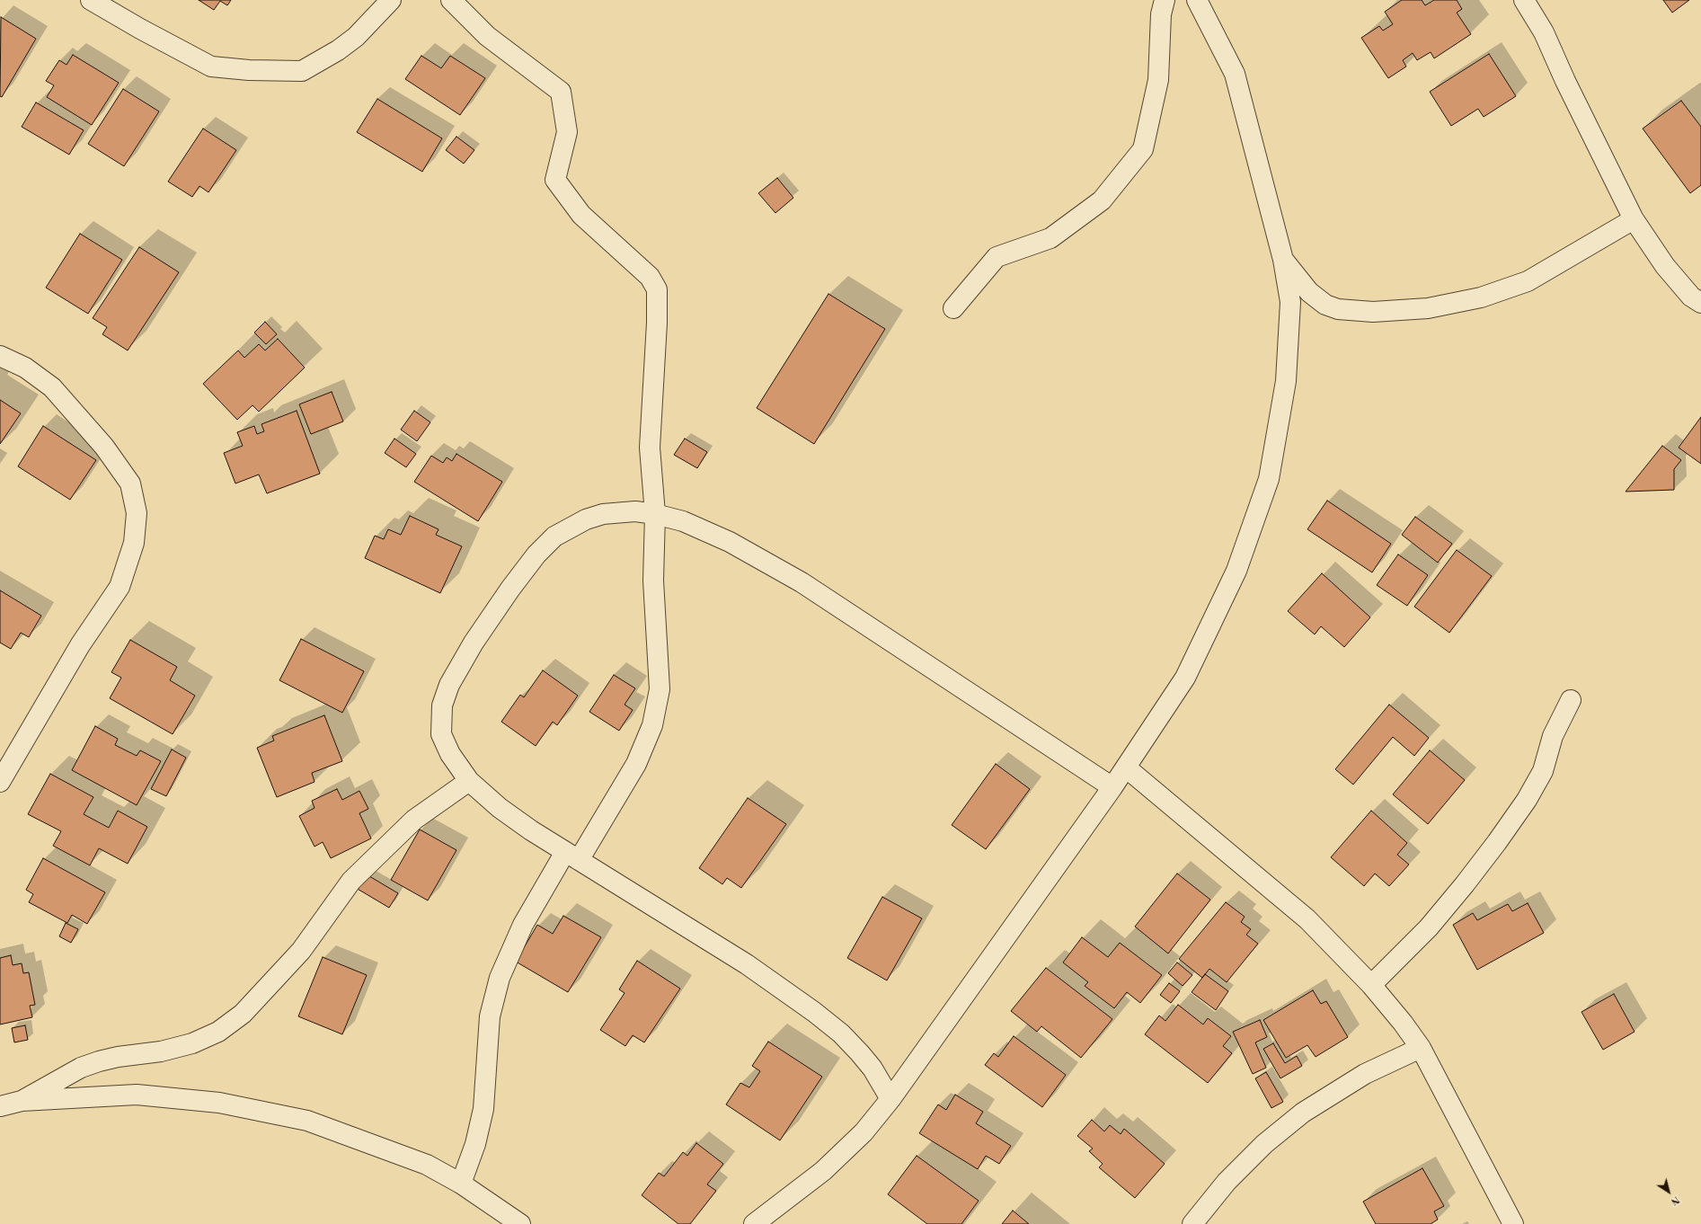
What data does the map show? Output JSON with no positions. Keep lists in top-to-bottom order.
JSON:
{
  "north": "bottom right"
}
